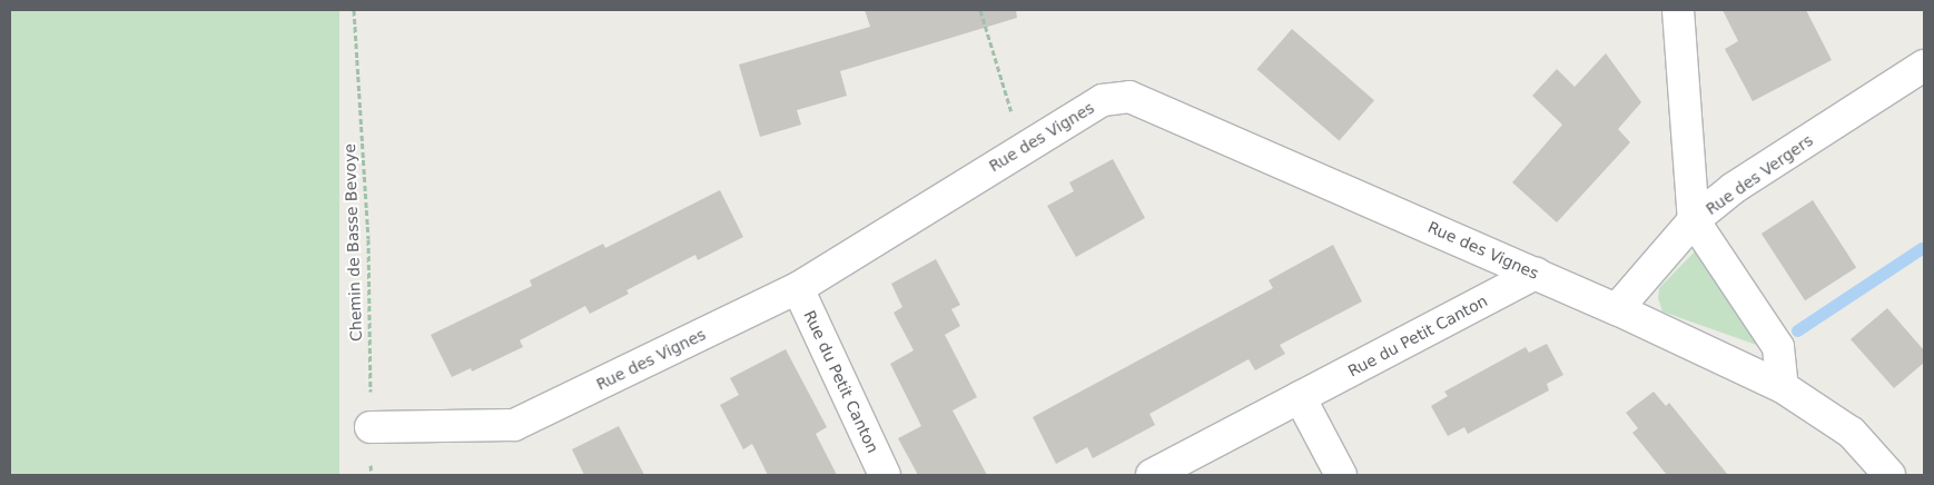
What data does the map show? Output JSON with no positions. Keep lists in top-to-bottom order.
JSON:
{
  "streets": {
    "street": ["Rue des Vignes", "Rue des Vergers", "Rue du Petit Canton"],
    "path": ["Chemin de Basse Bevoye"]
  },
  "crossings": [
    ["Rue des Vignes", "Rue des Vergers"],
    ["Rue des Vignes", "Chemin de Basse Bevoye"],
    ["Rue des Vignes", "Rue du Petit Canton"]
  ]
}
